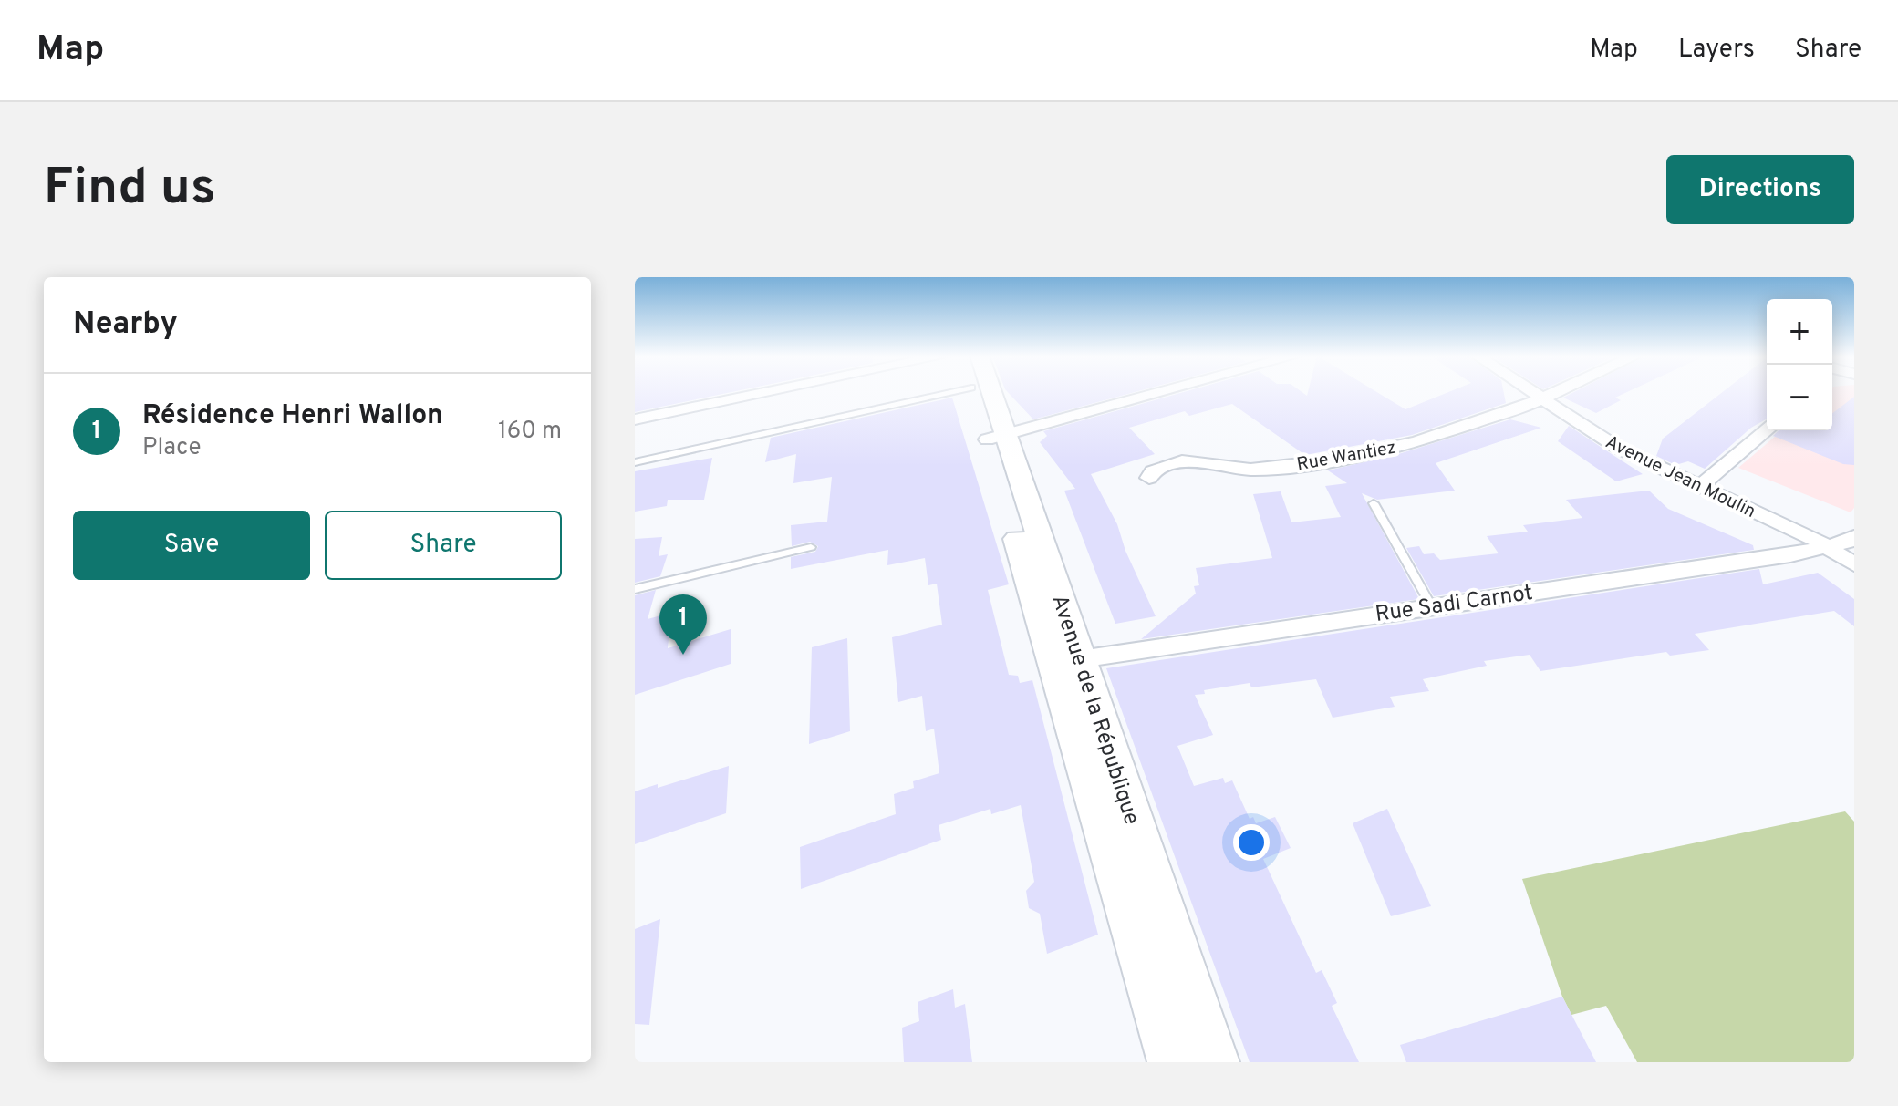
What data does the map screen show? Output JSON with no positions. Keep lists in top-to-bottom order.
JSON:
{
  "streets": {
    "main road": ["Avenue de la République"],
    "street": ["Rue Wantiez", "Avenue Jean Moulin", "Rue Sadi Carnot"]
  },
  "crossings": [
    ["Rue Wantiez", "Avenue Jean Moulin"],
    ["Avenue Jean Moulin", "Rue Sadi Carnot"],
    ["Rue Sadi Carnot", "Avenue de la République"]
  ],
  "page": {
    "header": "Map",
    "nav": ["Map", "Layers", "Share"],
    "buttons": [
      "Directions",
      ["Save", "Share"]
    ],
    "title": "Find us",
    "heading": "Nearby",
    "map_buttons": ["+", "−"],
    "list": [
      {
        "mark": "1",
        "name": "Résidence Henri Wallon",
        "note": "Place",
        "value": "160 m"
      }
    ],
    "pins": "1"
  }
}
